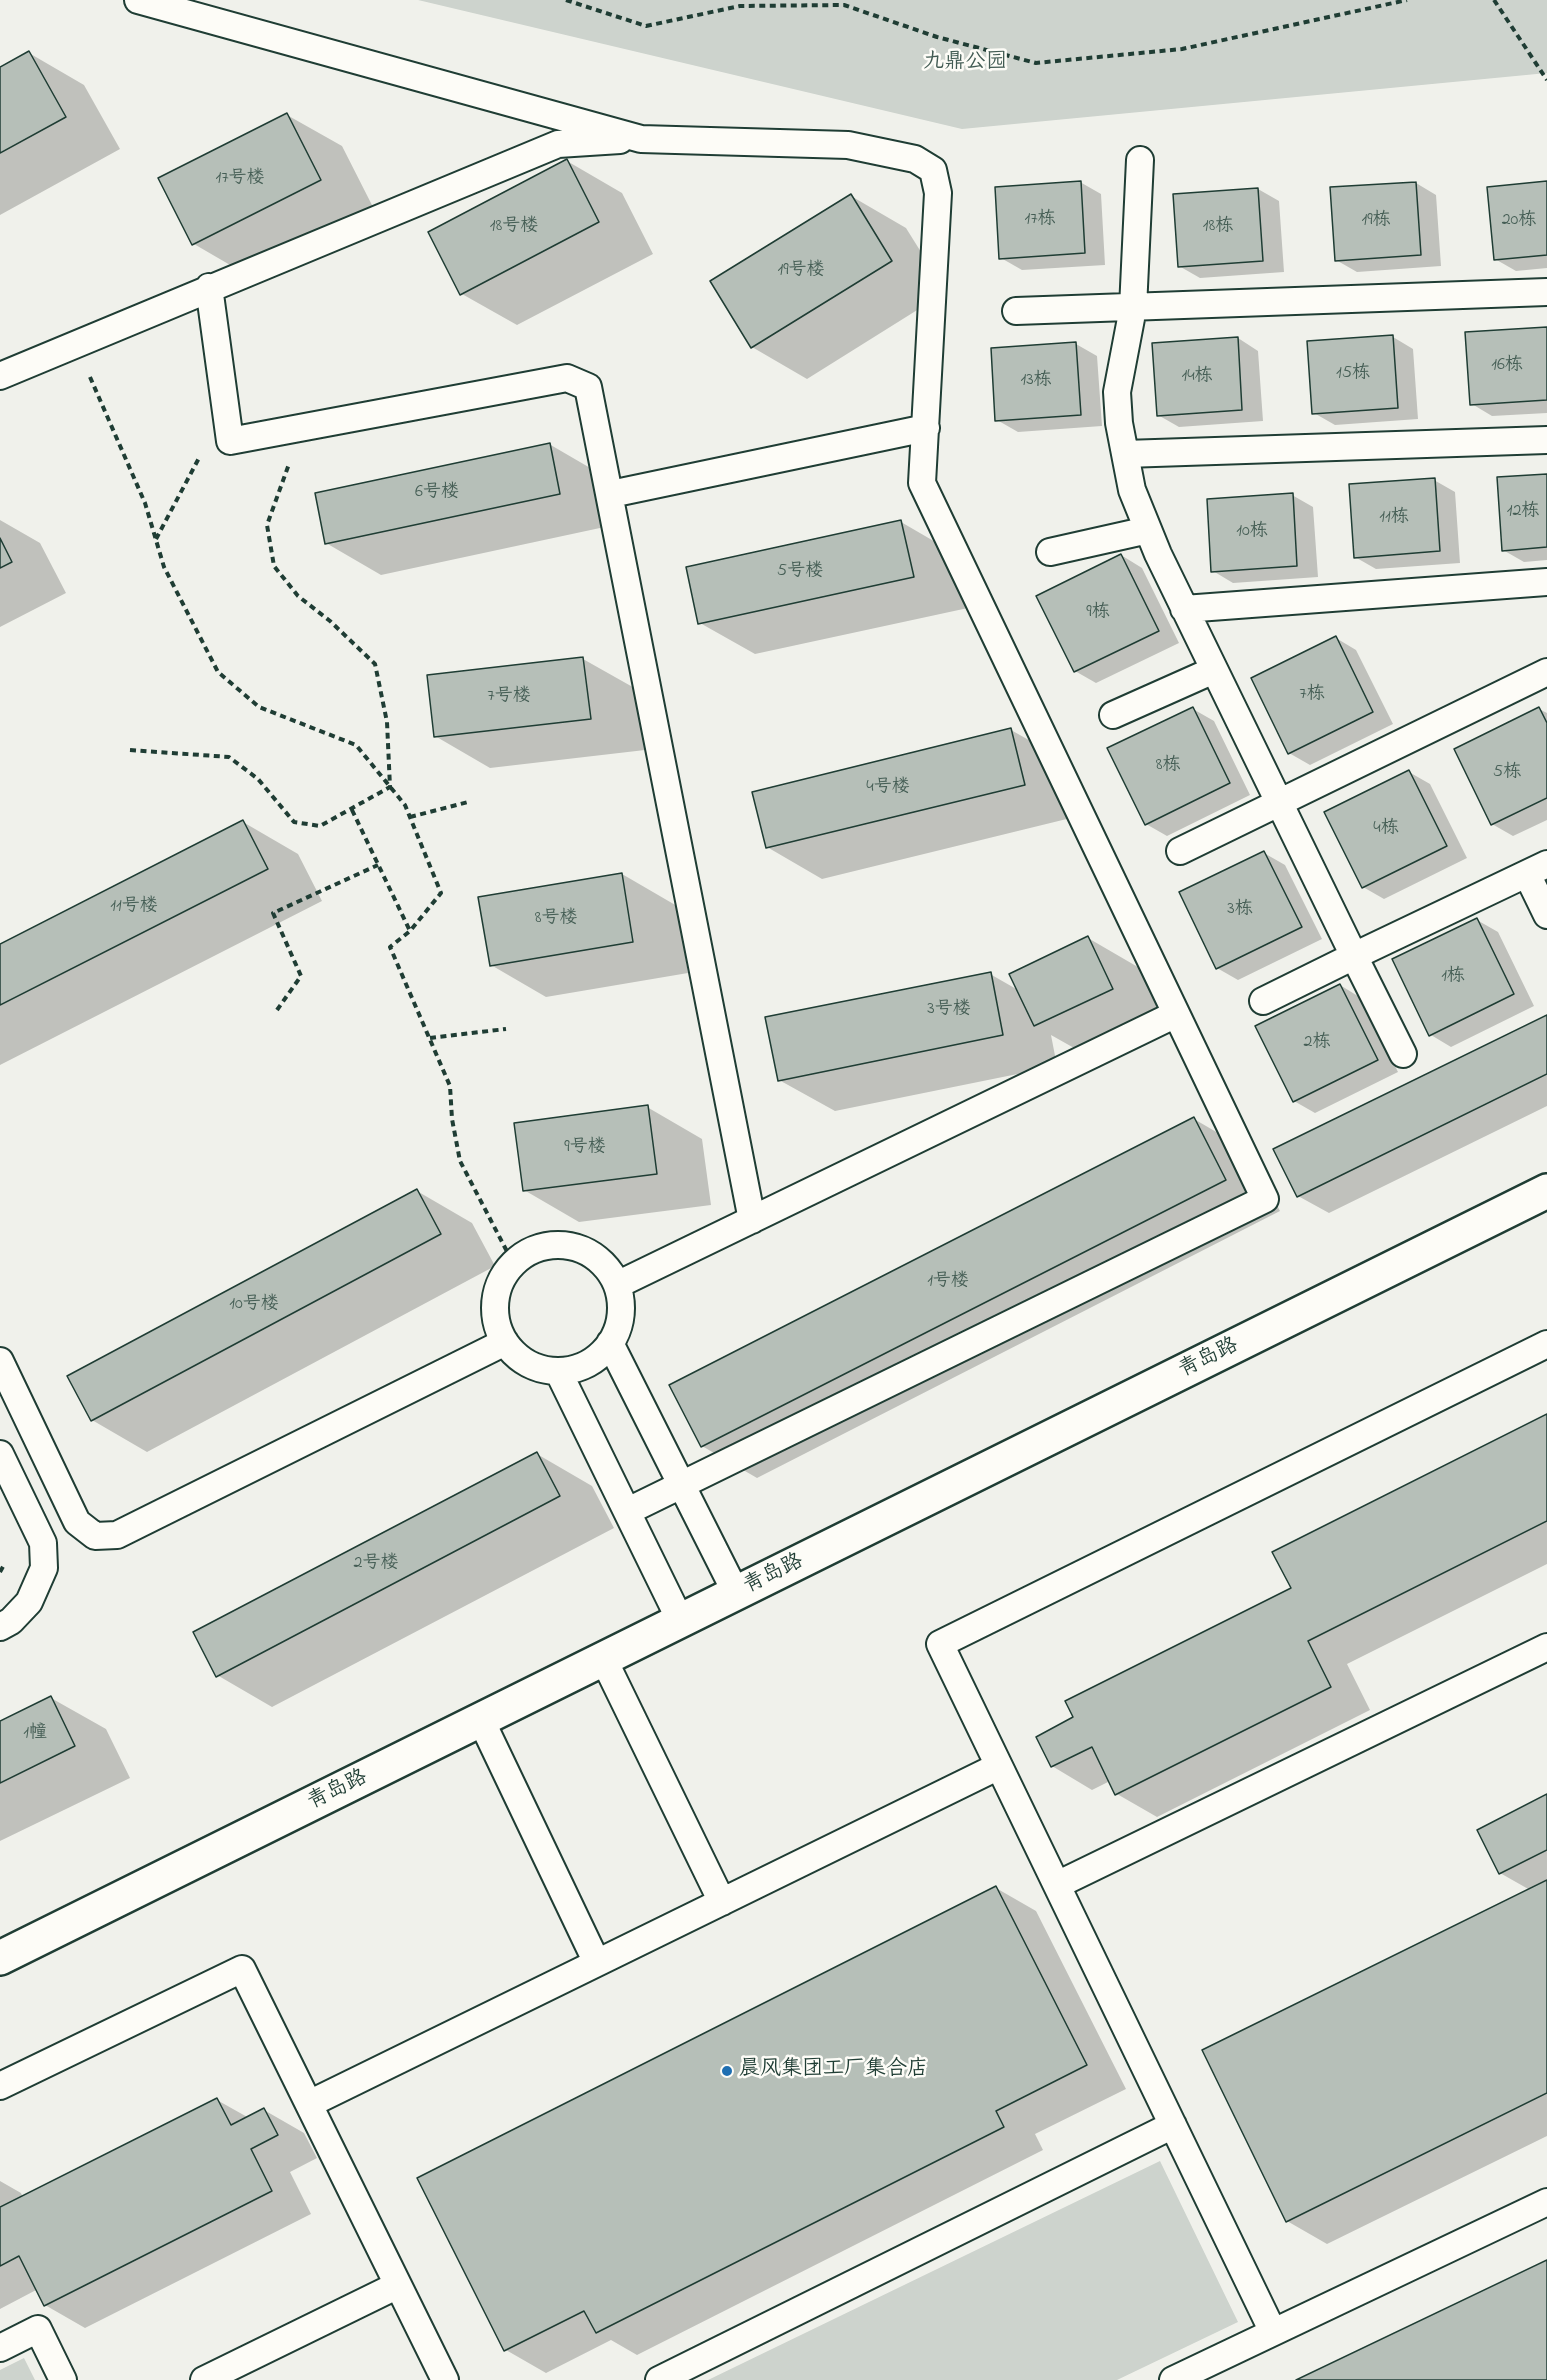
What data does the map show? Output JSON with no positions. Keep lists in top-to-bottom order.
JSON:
{
  "streets": {
    "street": ["青岛路"]
  },
  "parks": ["九鼎公园"],
  "places": ["晨风集团工厂集合店"],
  "house_numbers": [
    "17号楼",
    "17栋",
    "19栋",
    "20栋",
    "18号楼",
    "18栋",
    "19号楼",
    "16栋",
    "15栋",
    "14栋",
    "13栋",
    "6号楼",
    "12栋",
    "11栋",
    "10栋",
    "5号楼",
    "9栋",
    "7栋",
    "7号楼",
    "8栋",
    "5栋",
    "4号楼",
    "4栋",
    "11号楼",
    "3栋",
    "8号楼",
    "1栋",
    "3号楼",
    "2栋",
    "9号楼",
    "1号楼",
    "10号楼",
    "2号楼",
    "1幢"
  ]
}
